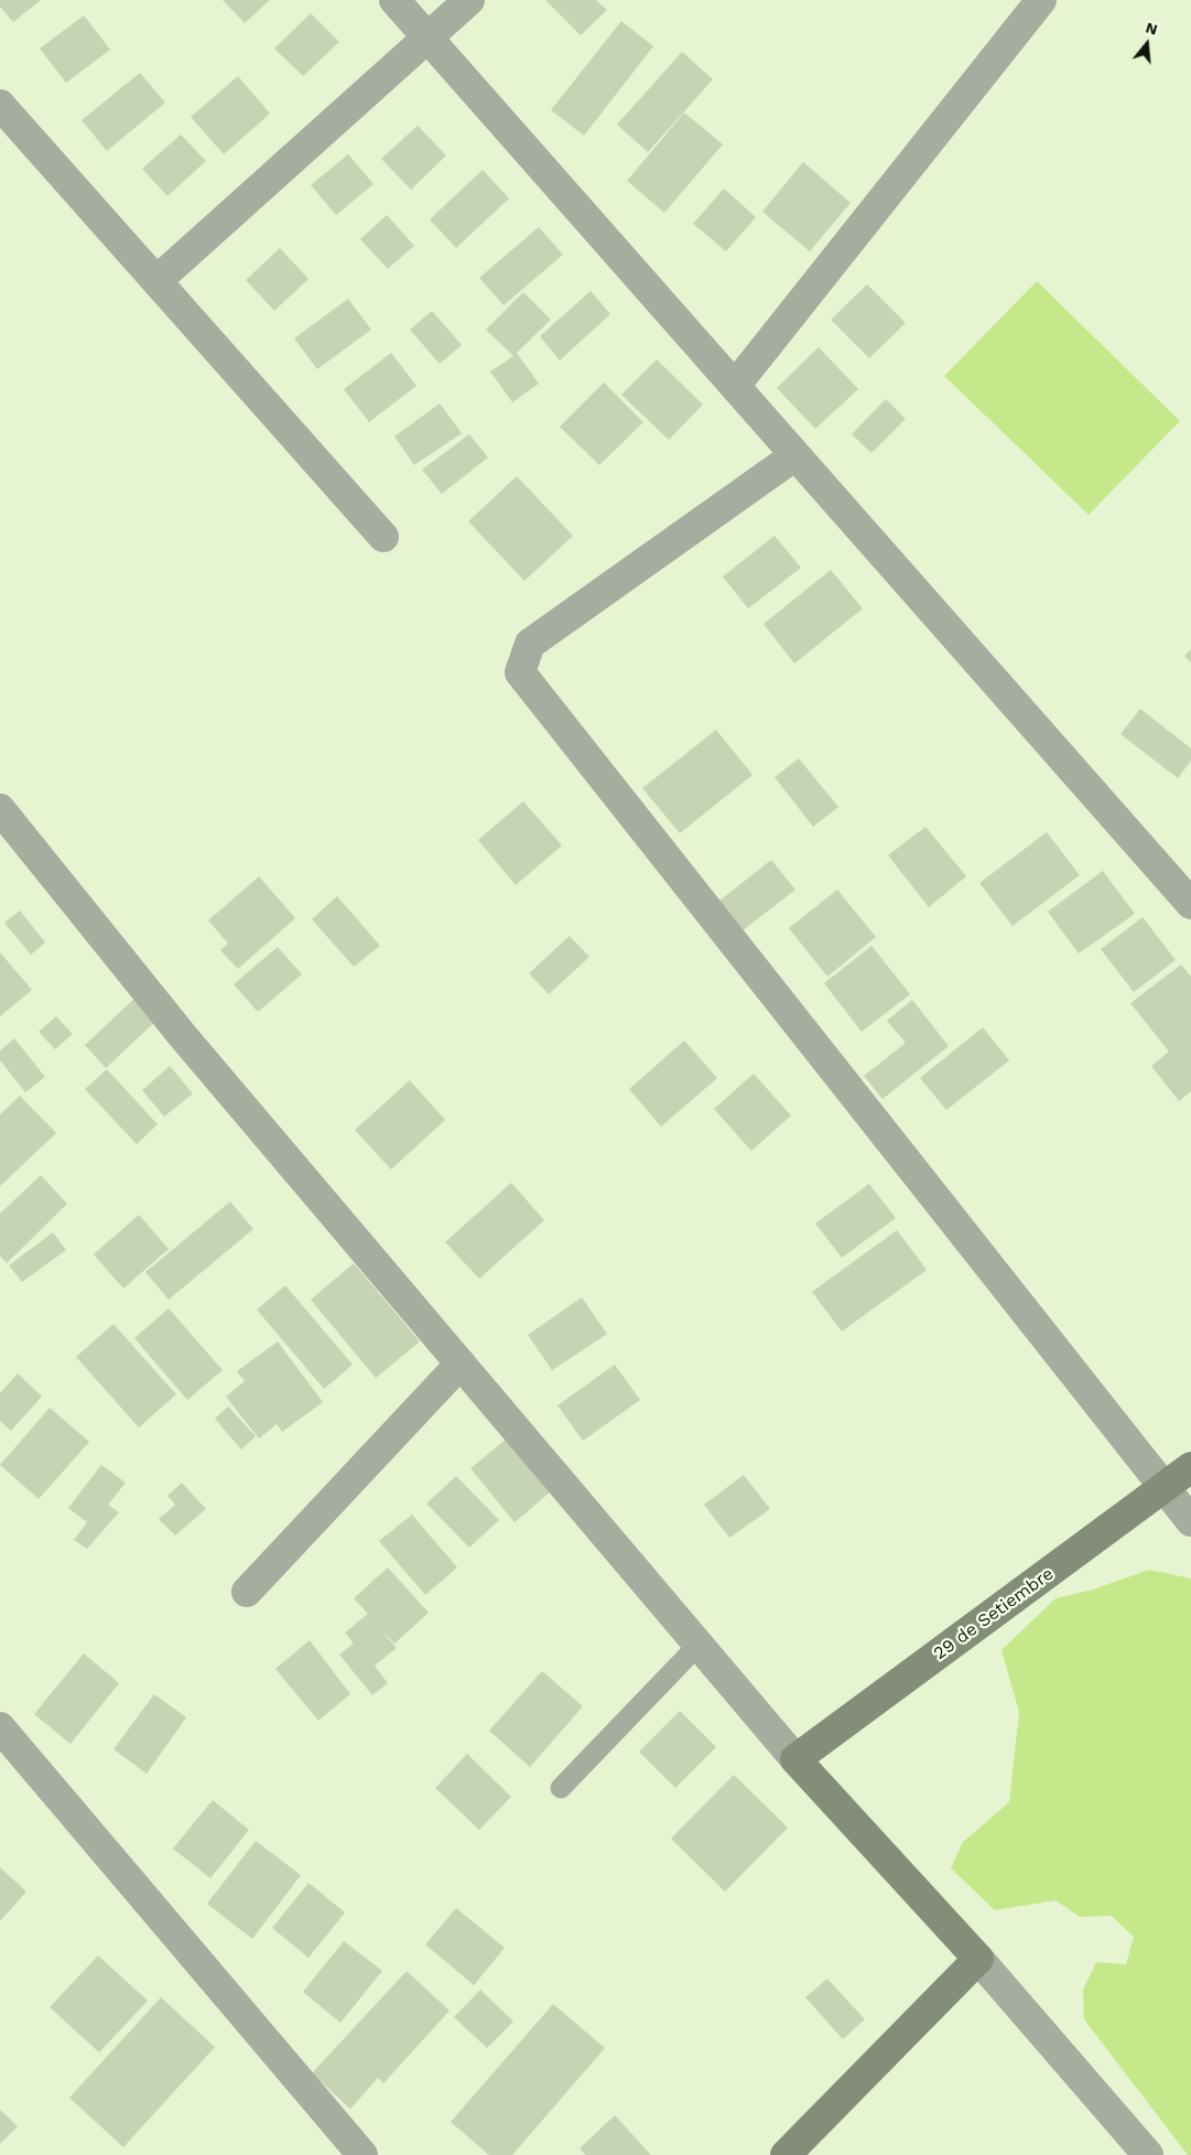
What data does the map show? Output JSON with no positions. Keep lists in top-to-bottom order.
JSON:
{
  "streets": {
    "street": ["29 de Setiembre"]
  },
  "north": "top"
}
